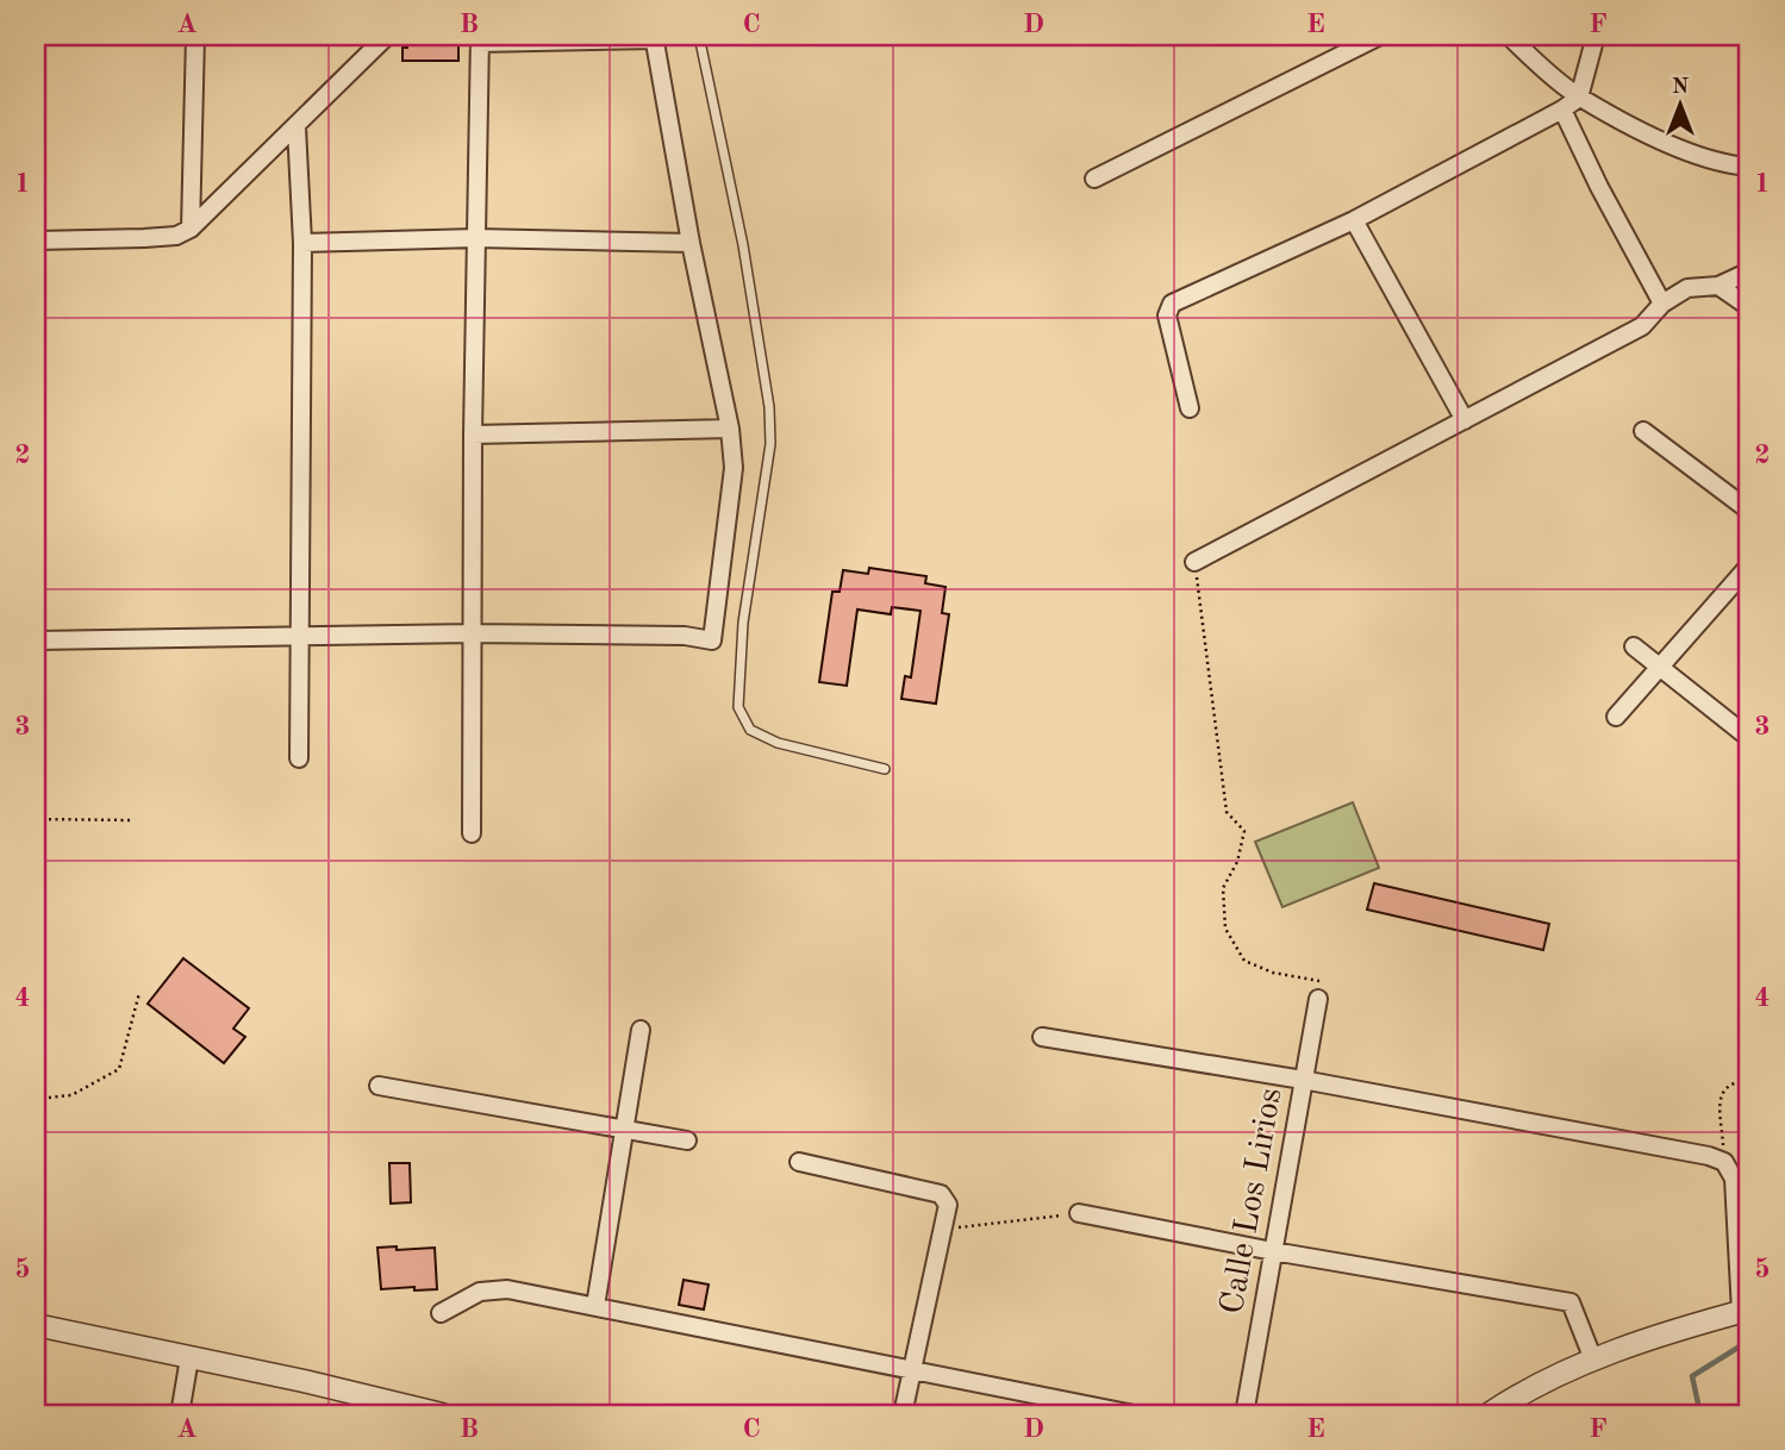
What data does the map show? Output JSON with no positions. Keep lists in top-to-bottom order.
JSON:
{
  "streets": {
    "street": ["Calle Los Lirios"]
  },
  "north": "top",
  "grid": {
    "columns": [
      "A",
      "B",
      "C",
      "D",
      "E",
      "F"
    ],
    "rows": [
      "1",
      "2",
      "3",
      "4",
      "5"
    ]
  }
}
